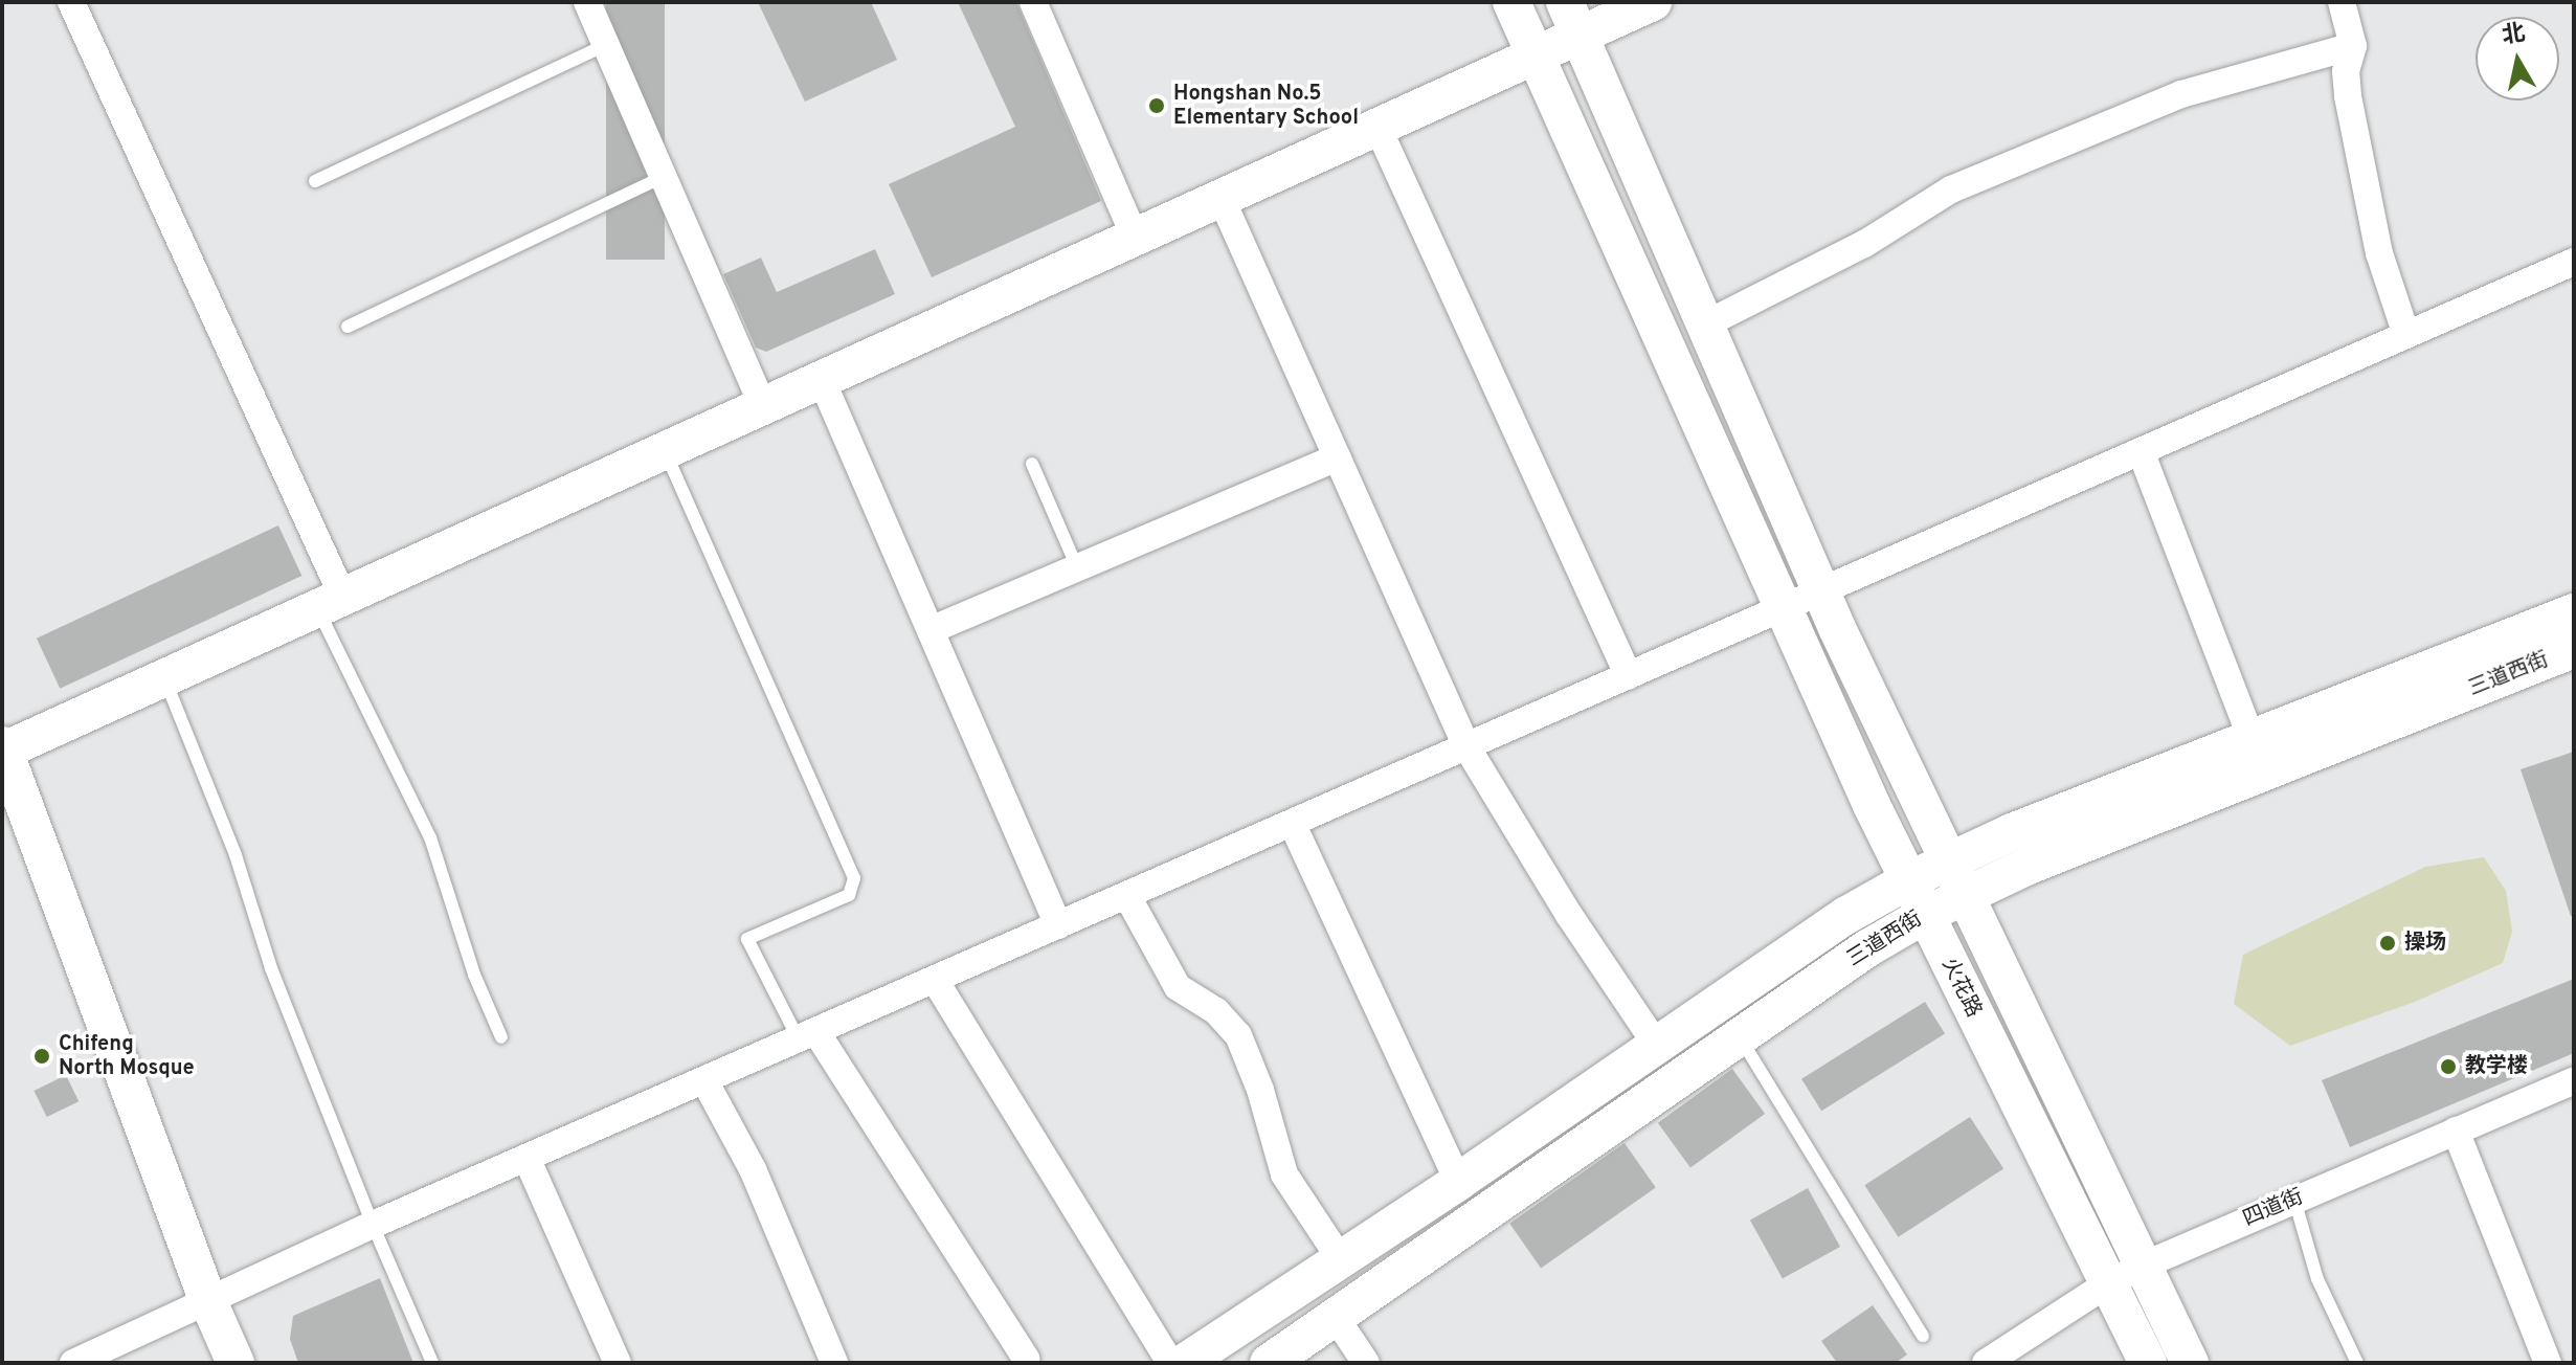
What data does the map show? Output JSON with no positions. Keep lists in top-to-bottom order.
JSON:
{
  "streets": {
    "street": ["三道西街", "火花路", "四道街"]
  },
  "crossings": [
    ["三道西街", "火花路"],
    ["火花路", "四道街"]
  ],
  "places": [
    "Hongshan No.5 Elementary School",
    "操场",
    "Chifeng North Mosque",
    "教学楼"
  ],
  "north": "top"
}
